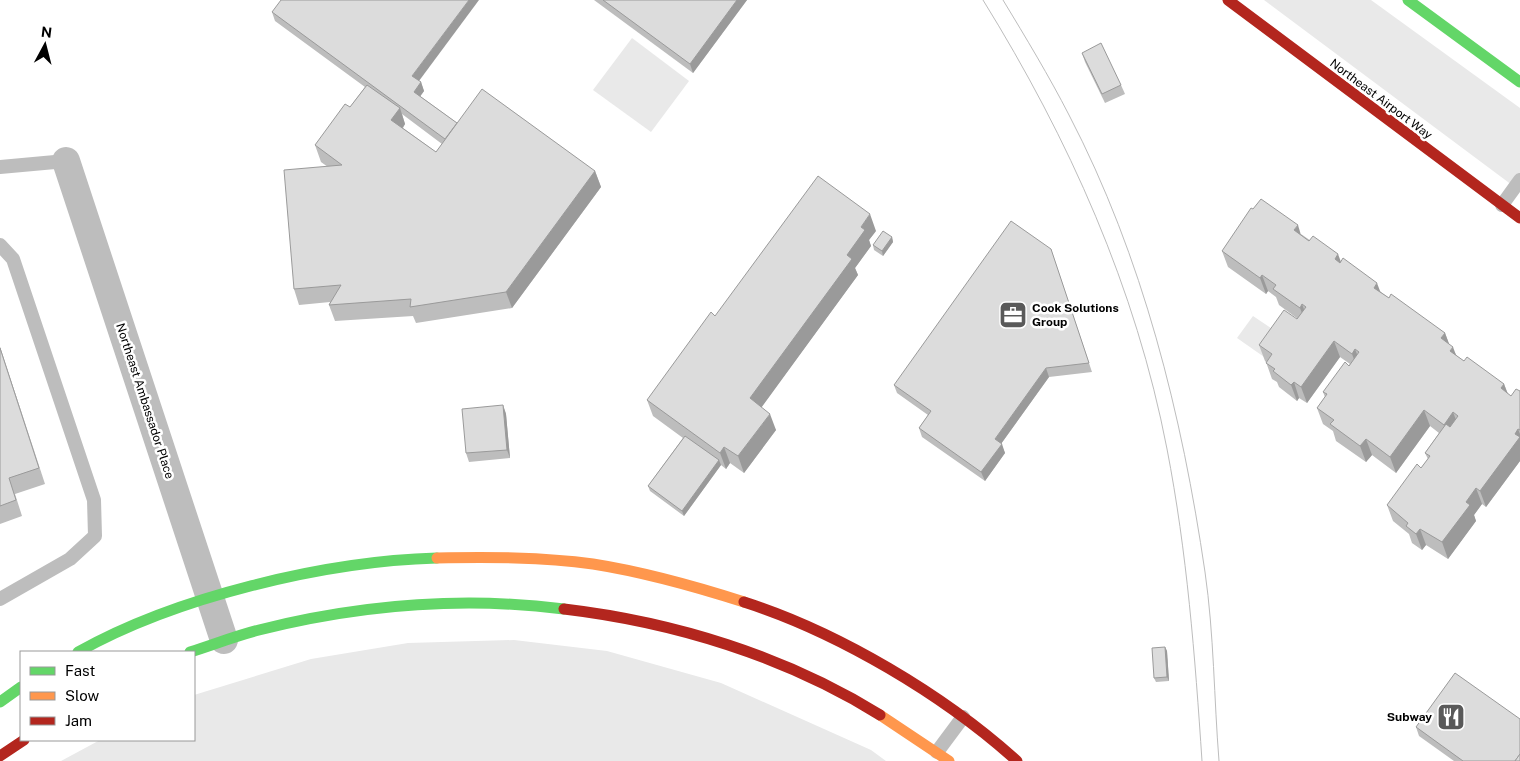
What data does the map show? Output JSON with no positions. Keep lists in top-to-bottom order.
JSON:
{
  "streets": {
    "street": ["Northeast Airport Way", "Northeast Ambassador Place"]
  },
  "places": {
    "office": ["Cook Solutions Group"],
    "restaurant": ["Subway"]
  },
  "legend": ["Fast", "Slow", "Jam"],
  "north": "top"
}
